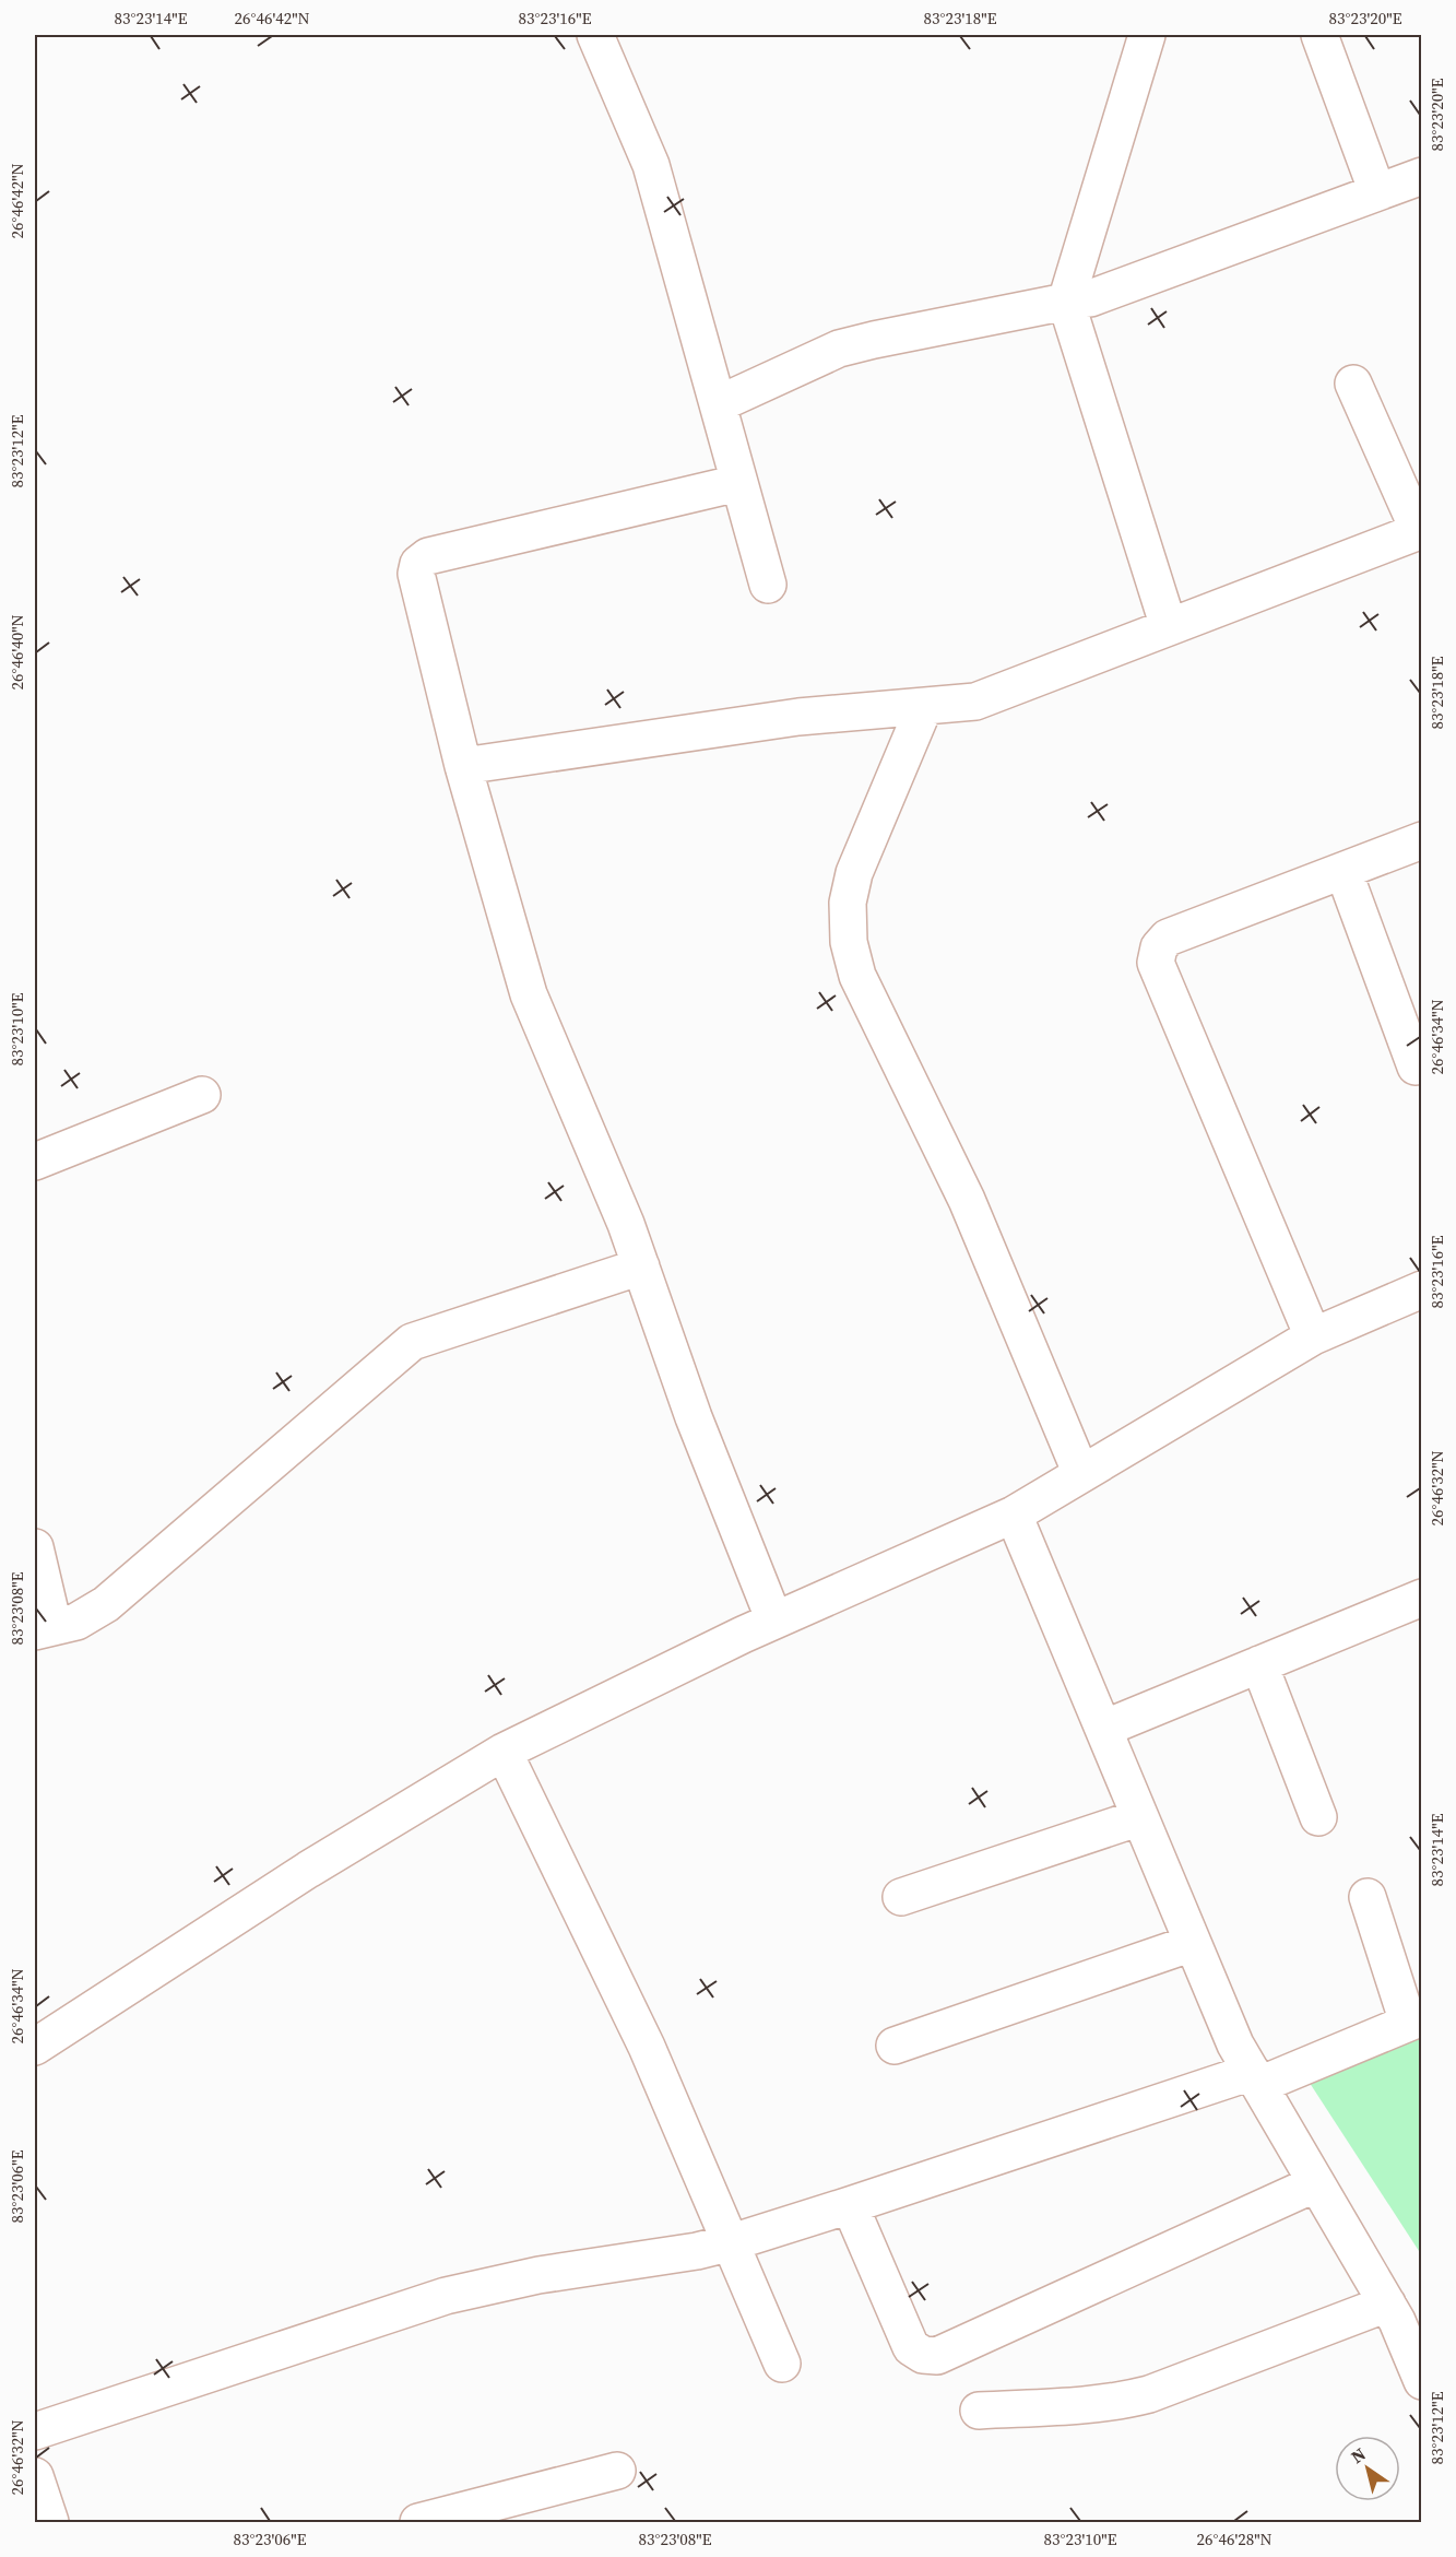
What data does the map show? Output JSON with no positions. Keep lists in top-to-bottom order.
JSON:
{
  "north": "top left",
  "coordinates": [
    "83°23'14\"E",
    "26°46'42\"N",
    "83°23'16\"E",
    "83°23'18\"E",
    "83°23'20\"E",
    "83°23'12\"E",
    "26°46'40\"N",
    "83°23'10\"E",
    "26°46'34\"N",
    "26°46'32\"N",
    "83°23'08\"E",
    "83°23'06\"E",
    "26°46'28\"N"
  ]
}
